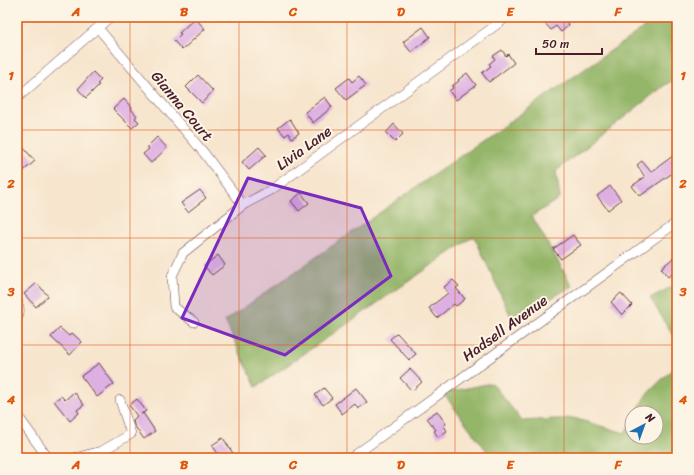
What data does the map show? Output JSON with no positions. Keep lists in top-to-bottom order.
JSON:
{
  "streets": {
    "street": ["Gianna Court", "Livia Lane", "Hadsell Avenue"]
  },
  "crossings": [
    ["Gianna Court", "Livia Lane"]
  ],
  "scale_bar": "50 m",
  "north": "top right",
  "grid": {
    "columns": [
      "A",
      "B",
      "C",
      "D",
      "E",
      "F"
    ],
    "rows": [
      "1",
      "2",
      "3",
      "4"
    ]
  }
}
